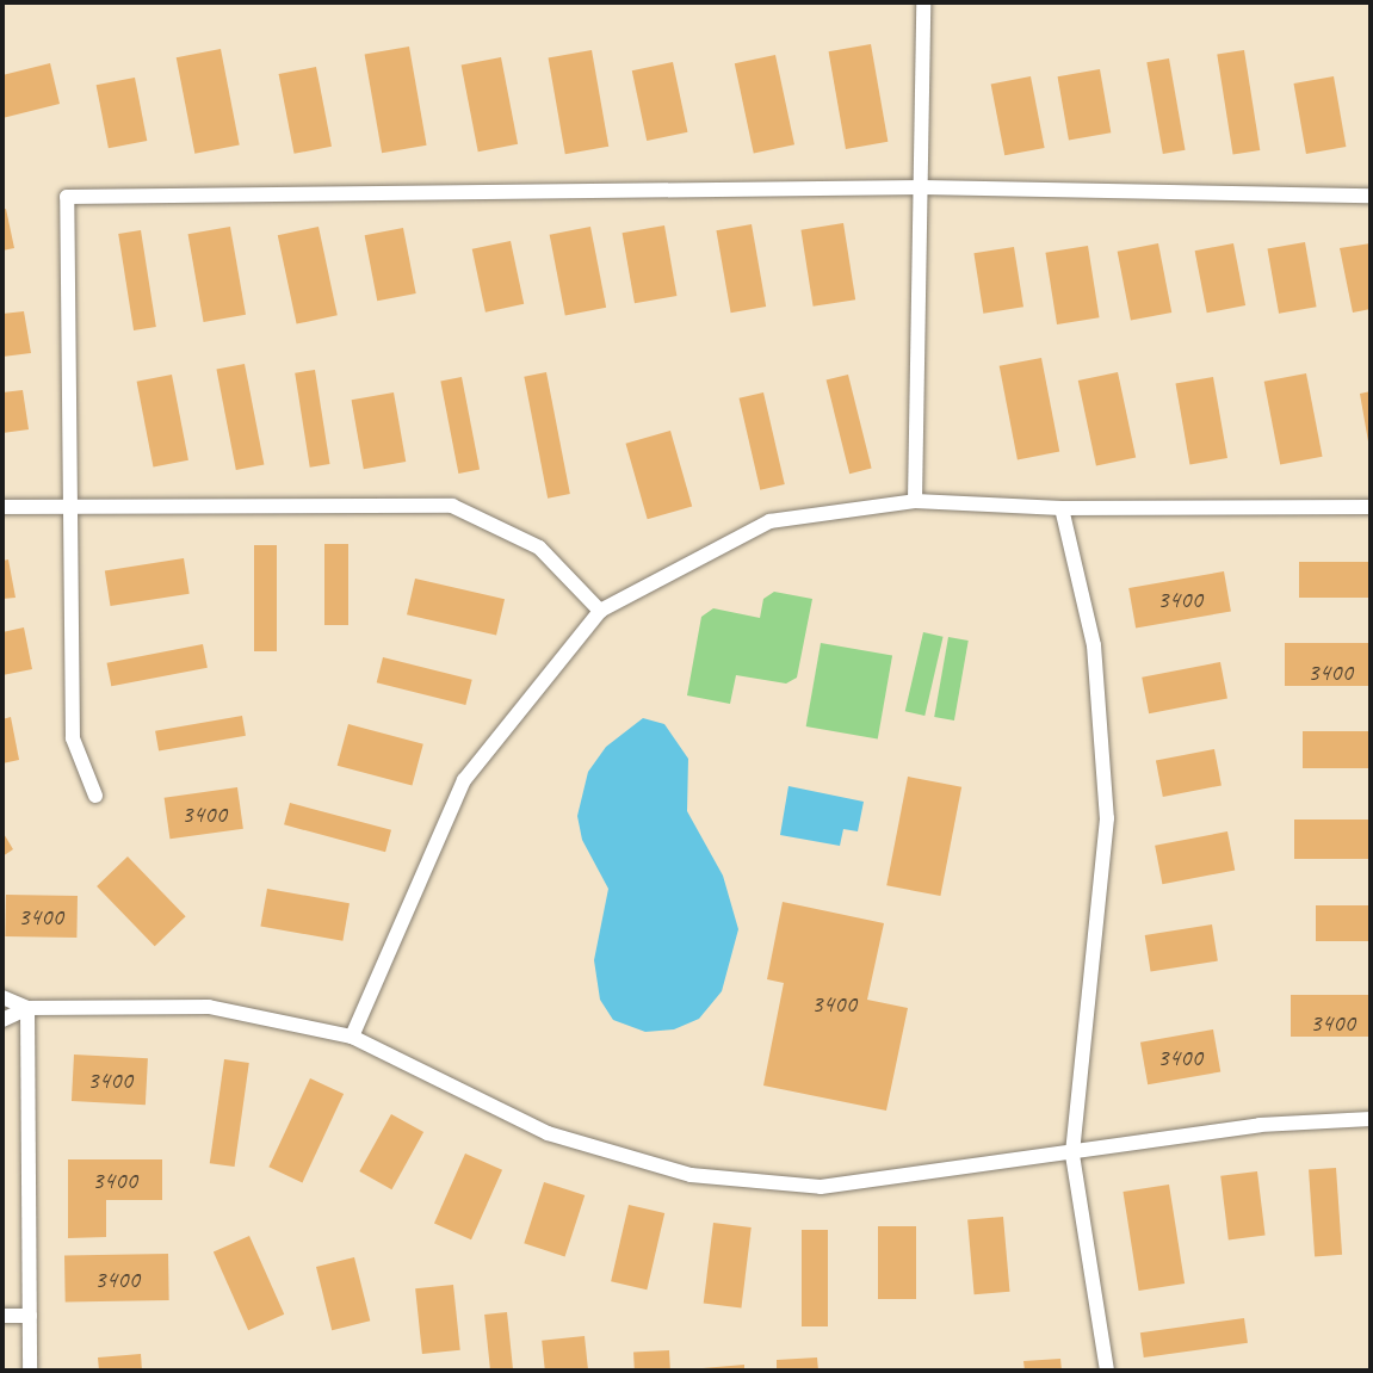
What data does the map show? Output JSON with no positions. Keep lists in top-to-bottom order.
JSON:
{
  "house_numbers": [
    "3400",
    "3400",
    "3400",
    "3400",
    "3400",
    "3400",
    "3400",
    "3400",
    "3400",
    "3400"
  ]
}
